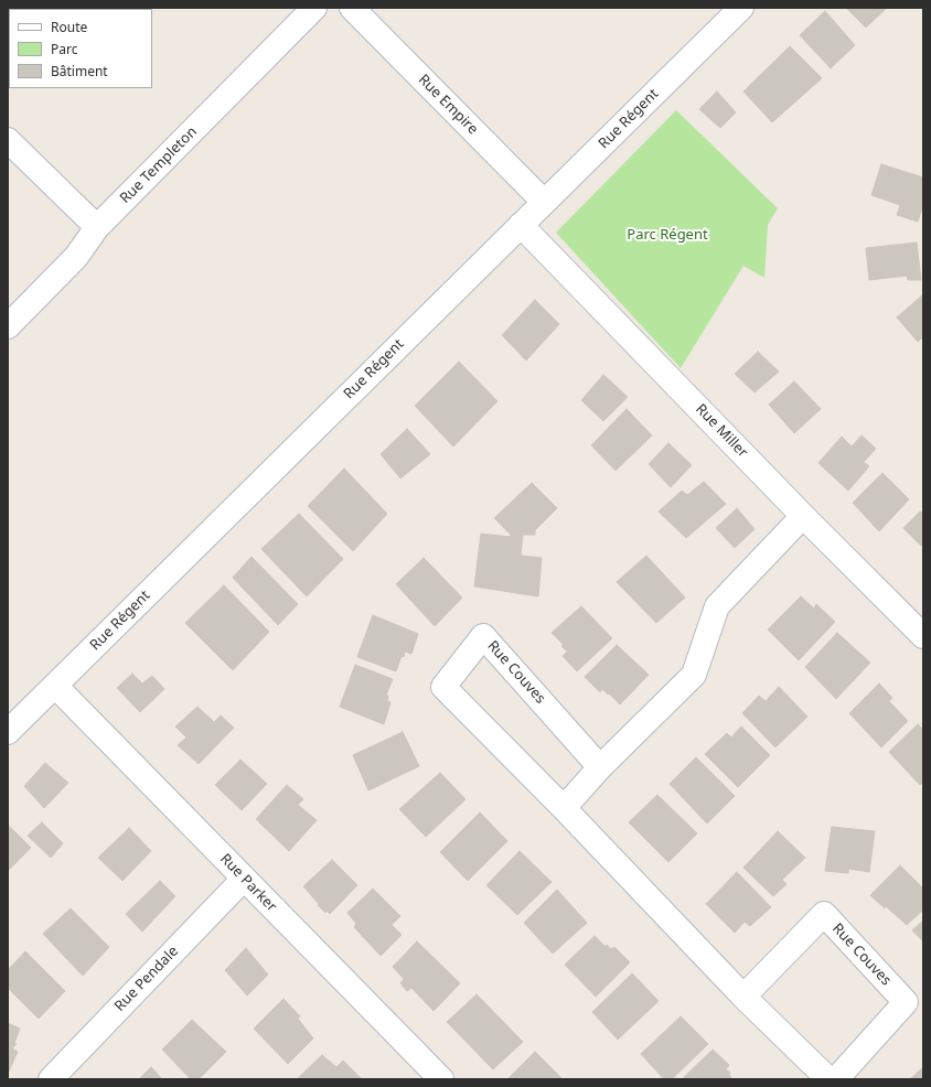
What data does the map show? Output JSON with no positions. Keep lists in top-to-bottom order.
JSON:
{
  "streets": {
    "street": [
      "Rue Empire",
      "Rue Régent",
      "Rue Templeton",
      "Rue Miller",
      "Rue Couves",
      "Rue Parker",
      "Rue Pendale"
    ]
  },
  "crossings": [
    ["Rue Empire", "Rue Régent"],
    ["Rue Régent", "Rue Miller"],
    ["Rue Régent", "Rue Parker"],
    ["Rue Parker", "Rue Pendale"]
  ],
  "parks": ["Parc Régent"],
  "legend": ["Route", "Parc", "Bâtiment"]
}
